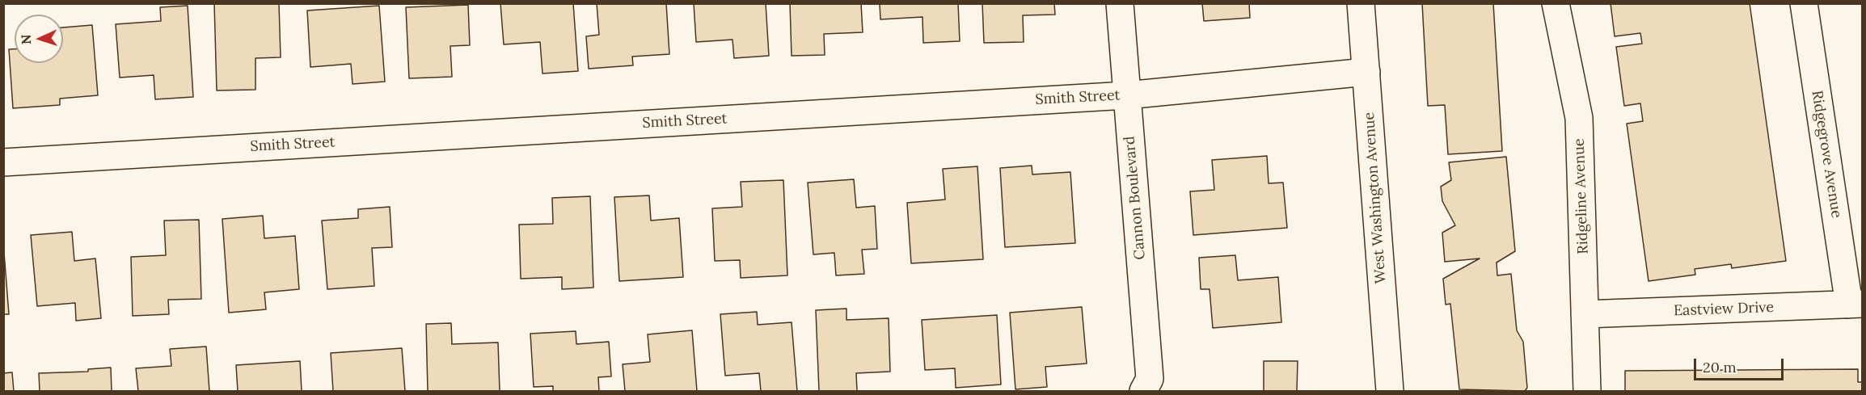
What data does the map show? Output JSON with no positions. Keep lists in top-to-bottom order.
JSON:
{
  "streets": {
    "street": [
      "Smith Street",
      "Ridgegrove Avenue",
      "Ridgeline Avenue",
      "Cannon Boulevard",
      "West Washington Avenue",
      "Eastview Drive"
    ]
  },
  "crossings": [
    ["Smith Street", "Cannon Boulevard"],
    ["Smith Street", "West Washington Avenue"],
    ["Ridgegrove Avenue", "Eastview Drive"],
    ["Ridgeline Avenue", "Eastview Drive"]
  ],
  "scale_bar": "20 m",
  "north": "left"
}
